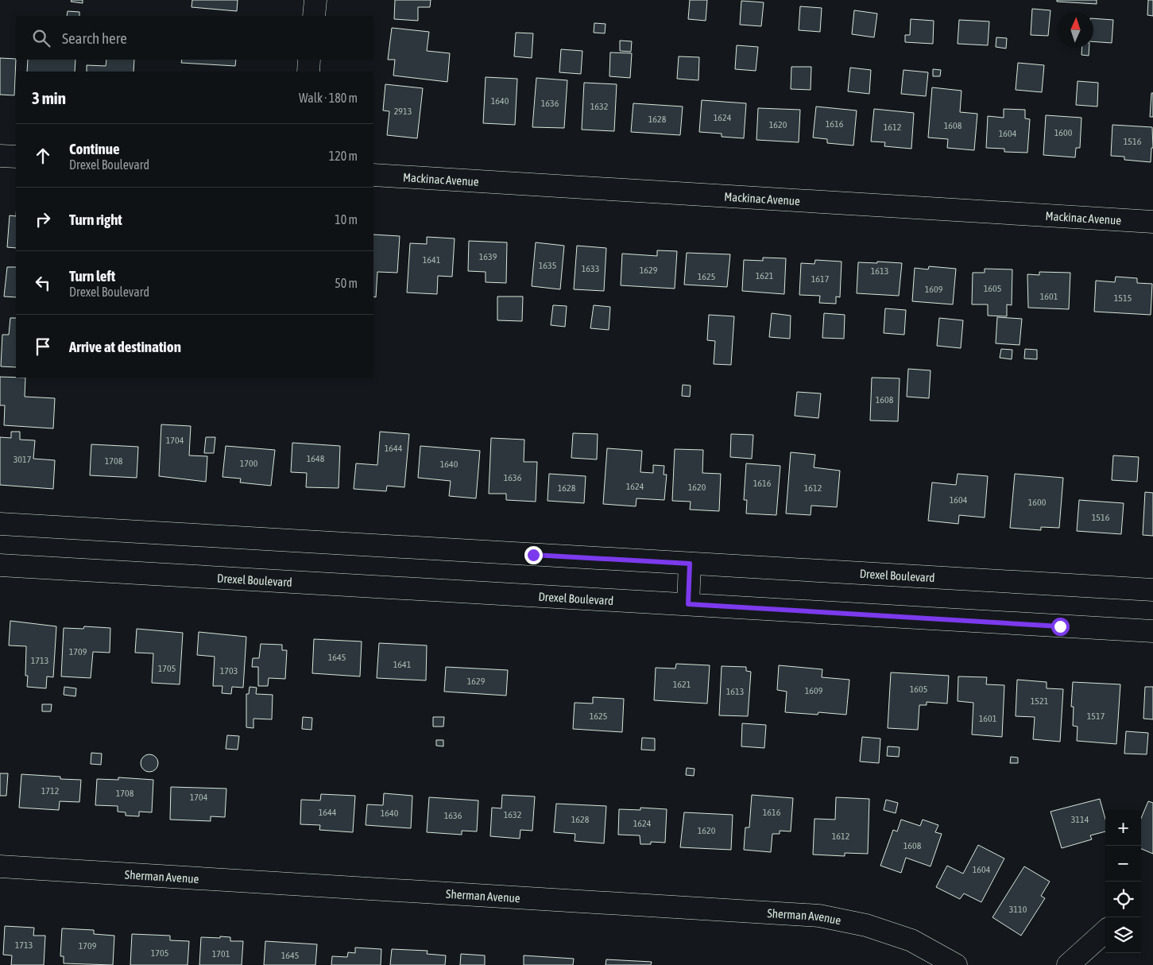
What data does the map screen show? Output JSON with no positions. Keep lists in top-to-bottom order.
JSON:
{
  "streets": {
    "street": ["Mackinac Avenue", "Drexel Boulevard", "Sherman Avenue"]
  },
  "house_numbers": [
    "1640",
    "1636",
    "1632",
    "2913",
    "1624",
    "1628",
    "1616",
    "1620",
    "1608",
    "1612",
    "1600",
    "1604",
    "1516",
    "1639",
    "1641",
    "1635",
    "1633",
    "1629",
    "1613",
    "1621",
    "1625",
    "1617",
    "1605",
    "1609",
    "1601",
    "1515",
    "1608",
    "1704",
    "1644",
    "1648",
    "3017",
    "1708",
    "1700",
    "1640",
    "1636",
    "1616",
    "1624",
    "1620",
    "1628",
    "1612",
    "1604",
    "1600",
    "1516",
    "1709",
    "1645",
    "1713",
    "1641",
    "1705",
    "1703",
    "1629",
    "1621",
    "1605",
    "1609",
    "1613",
    "1521",
    "1625",
    "1517",
    "1601",
    "1712",
    "1708",
    "1704",
    "1644",
    "1616",
    "1640",
    "1632",
    "1636",
    "1628",
    "3114",
    "1624",
    "1620",
    "1612",
    "1608",
    "1604",
    "3110",
    "1713",
    "1709",
    "1705",
    "1701",
    "1645"
  ],
  "north": "top",
  "page": {
    "search": "Search here",
    "heading": ["3 min", "Walk · 180 m"],
    "list": [
      ["Continue", "Drexel Boulevard", "120 m"],
      ["Turn right", "10 m"],
      ["Turn left", "Drexel Boulevard", "50 m"],
      "Arrive at destination"
    ],
    "map_buttons": ["+", "−"]
  }
}
